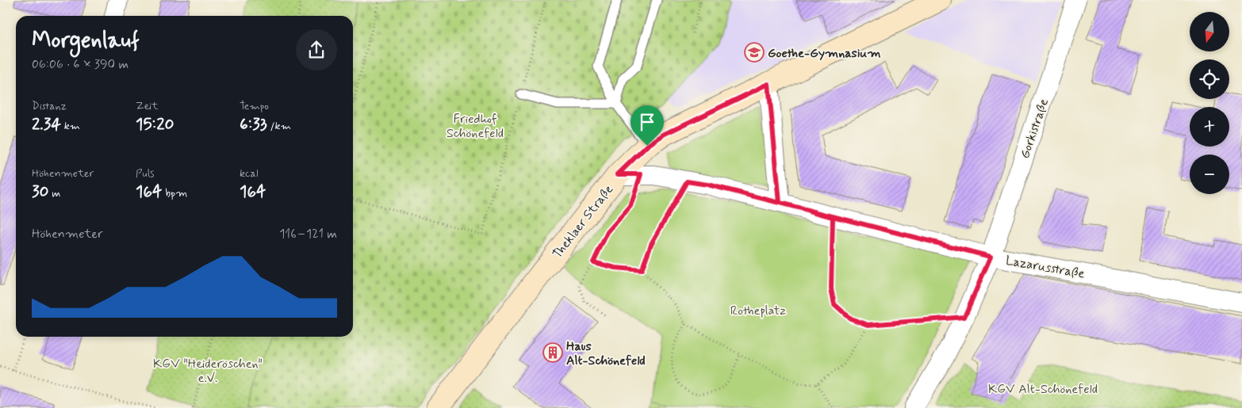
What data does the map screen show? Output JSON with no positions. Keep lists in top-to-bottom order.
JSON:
{
  "streets": {
    "main road": ["Theklaer Straße"],
    "street": ["Gorkistraße", "Lazarusstraße"]
  },
  "crossings": [
    ["Gorkistraße", "Lazarusstraße"],
    ["Theklaer Straße", "Lazarusstraße"]
  ],
  "parks": [
    "Friedhof Schönefeld",
    "Rotheplatz",
    "KGV \"Heideröschen\" e.V.",
    "KGV Alt-Schönefeld"
  ],
  "places": {
    "school or university": ["Goethe-Gymnasium"],
    "building": ["Haus Alt-Schönefeld"]
  },
  "north": "bottom",
  "page": {
    "map_buttons": ["+", "−"],
    "heading": ["Morgenlauf", "06:06 · 6 × 390 m"],
    "stats": [
      ["Distanz", "2.34 km"],
      ["Zeit", "15:20"],
      ["Tempo", "6:33 /km"],
      ["Höhenmeter", "30 m"],
      ["Puls", "164 bpm"],
      ["kcal", "164"]
    ],
    "chart": ["Höhenmeter", "116–121 m"]
  }
}
